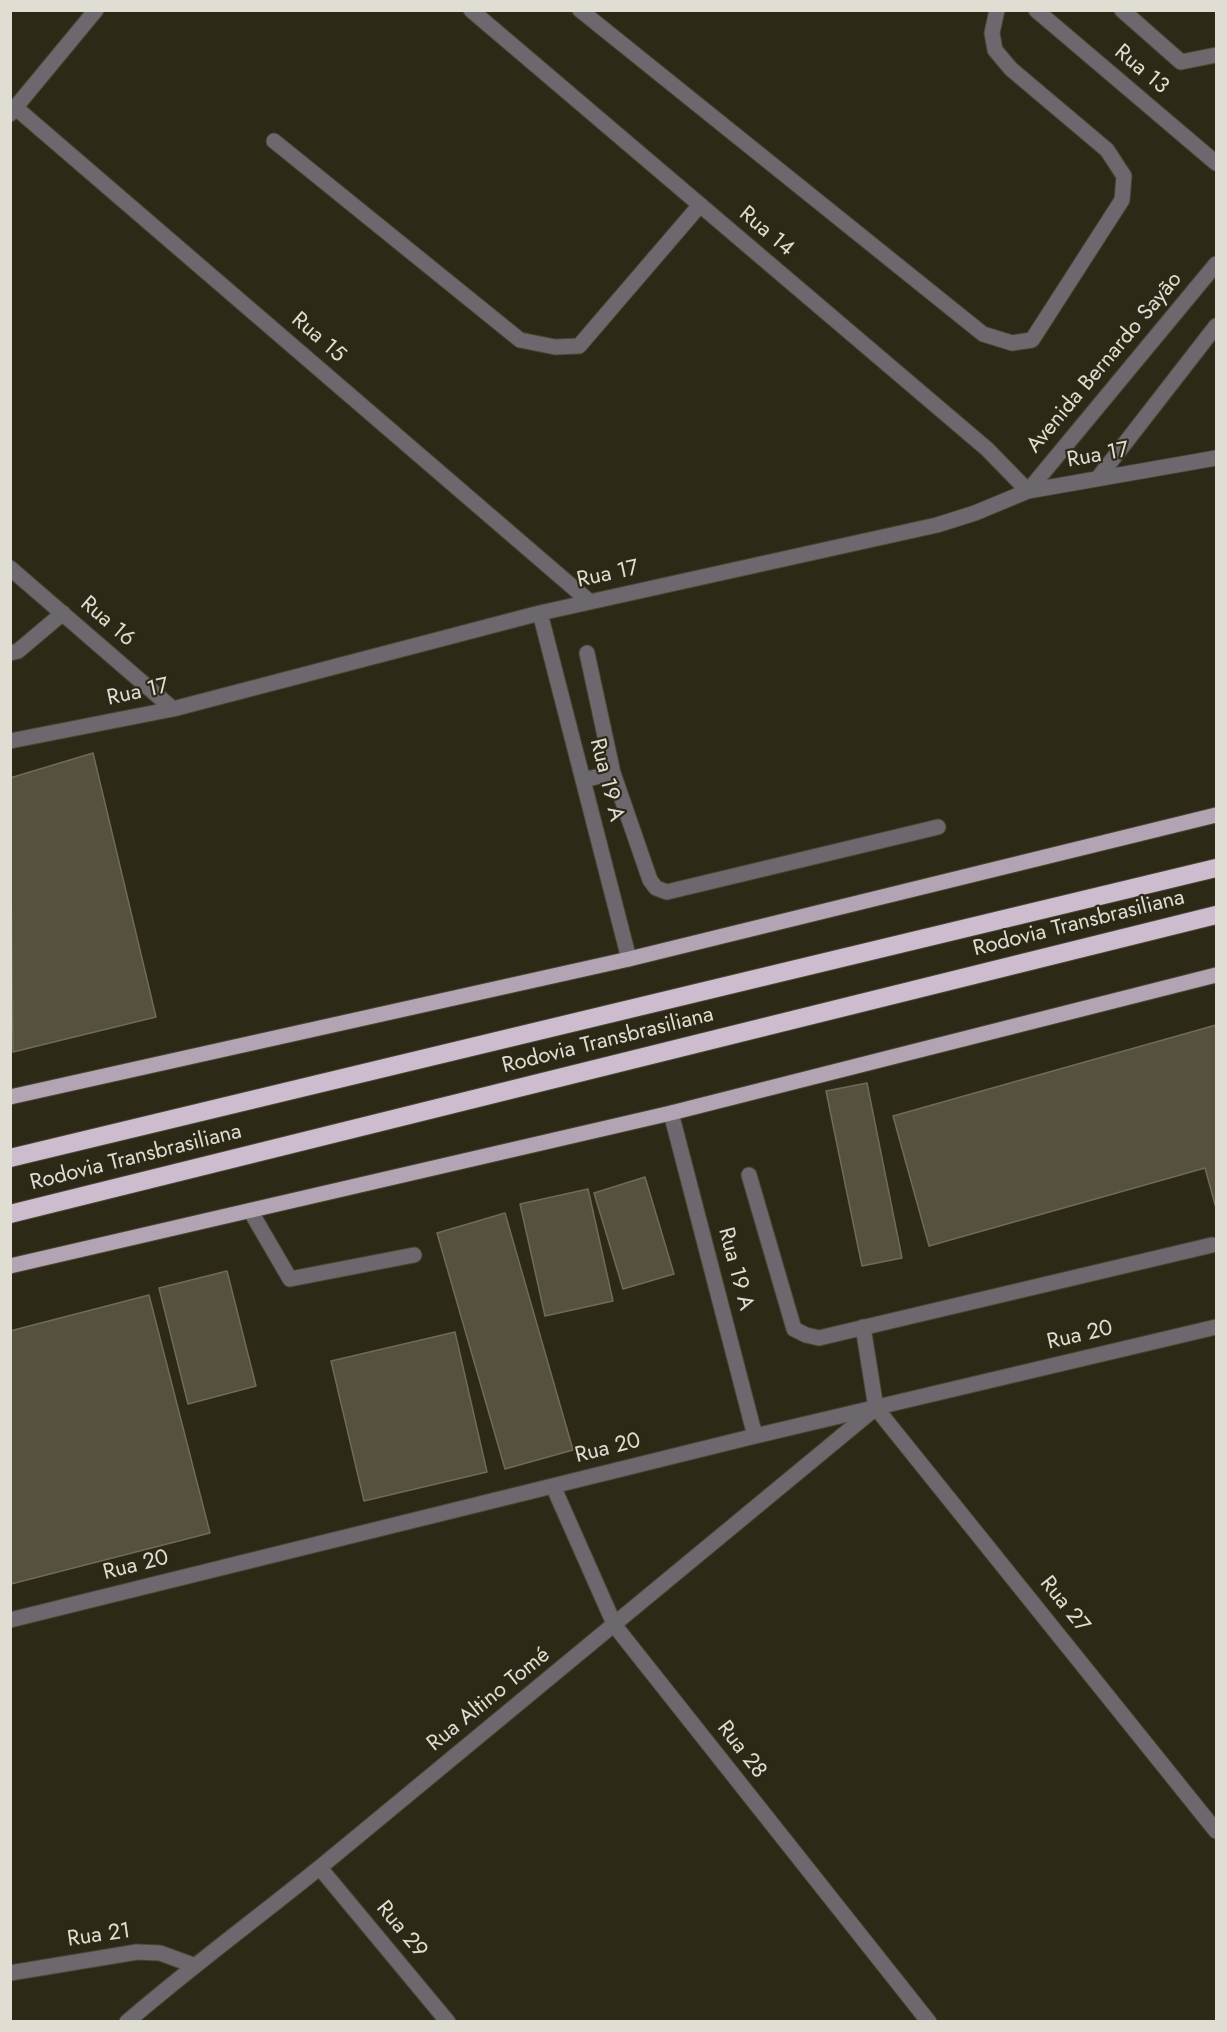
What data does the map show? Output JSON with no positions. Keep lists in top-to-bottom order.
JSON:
{
  "streets": {
    "highway": ["Rodovia Transbrasiliana"],
    "street": [
      "Rua 13",
      "Rua 14",
      "Rua 15",
      "Avenida Bernardo Sayão",
      "Rua 17",
      "Rua 16",
      "Rua 19 A",
      "Rua 20",
      "Rua 27",
      "Rua Altino Tomé",
      "Rua 28",
      "Rua 29",
      "Rua 21"
    ]
  },
  "crossings": [
    ["Rua 14", "Avenida Bernardo Sayão"],
    ["Rua 14", "Rua 17"],
    ["Rua 15", "Rua 17"],
    ["Avenida Bernardo Sayão", "Rua 17"],
    ["Rua 17", "Rua 16"],
    ["Rua 17", "Rua 19 A"],
    ["Rua 19 A", "Rua 20"],
    ["Rua 20", "Rua 27"],
    ["Rua 20", "Rua Altino Tomé"],
    ["Rua 20", "Rua 28"],
    ["Rua 27", "Rua Altino Tomé"],
    ["Rua Altino Tomé", "Rua 28"],
    ["Rua Altino Tomé", "Rua 29"],
    ["Rua Altino Tomé", "Rua 21"]
  ]
}
